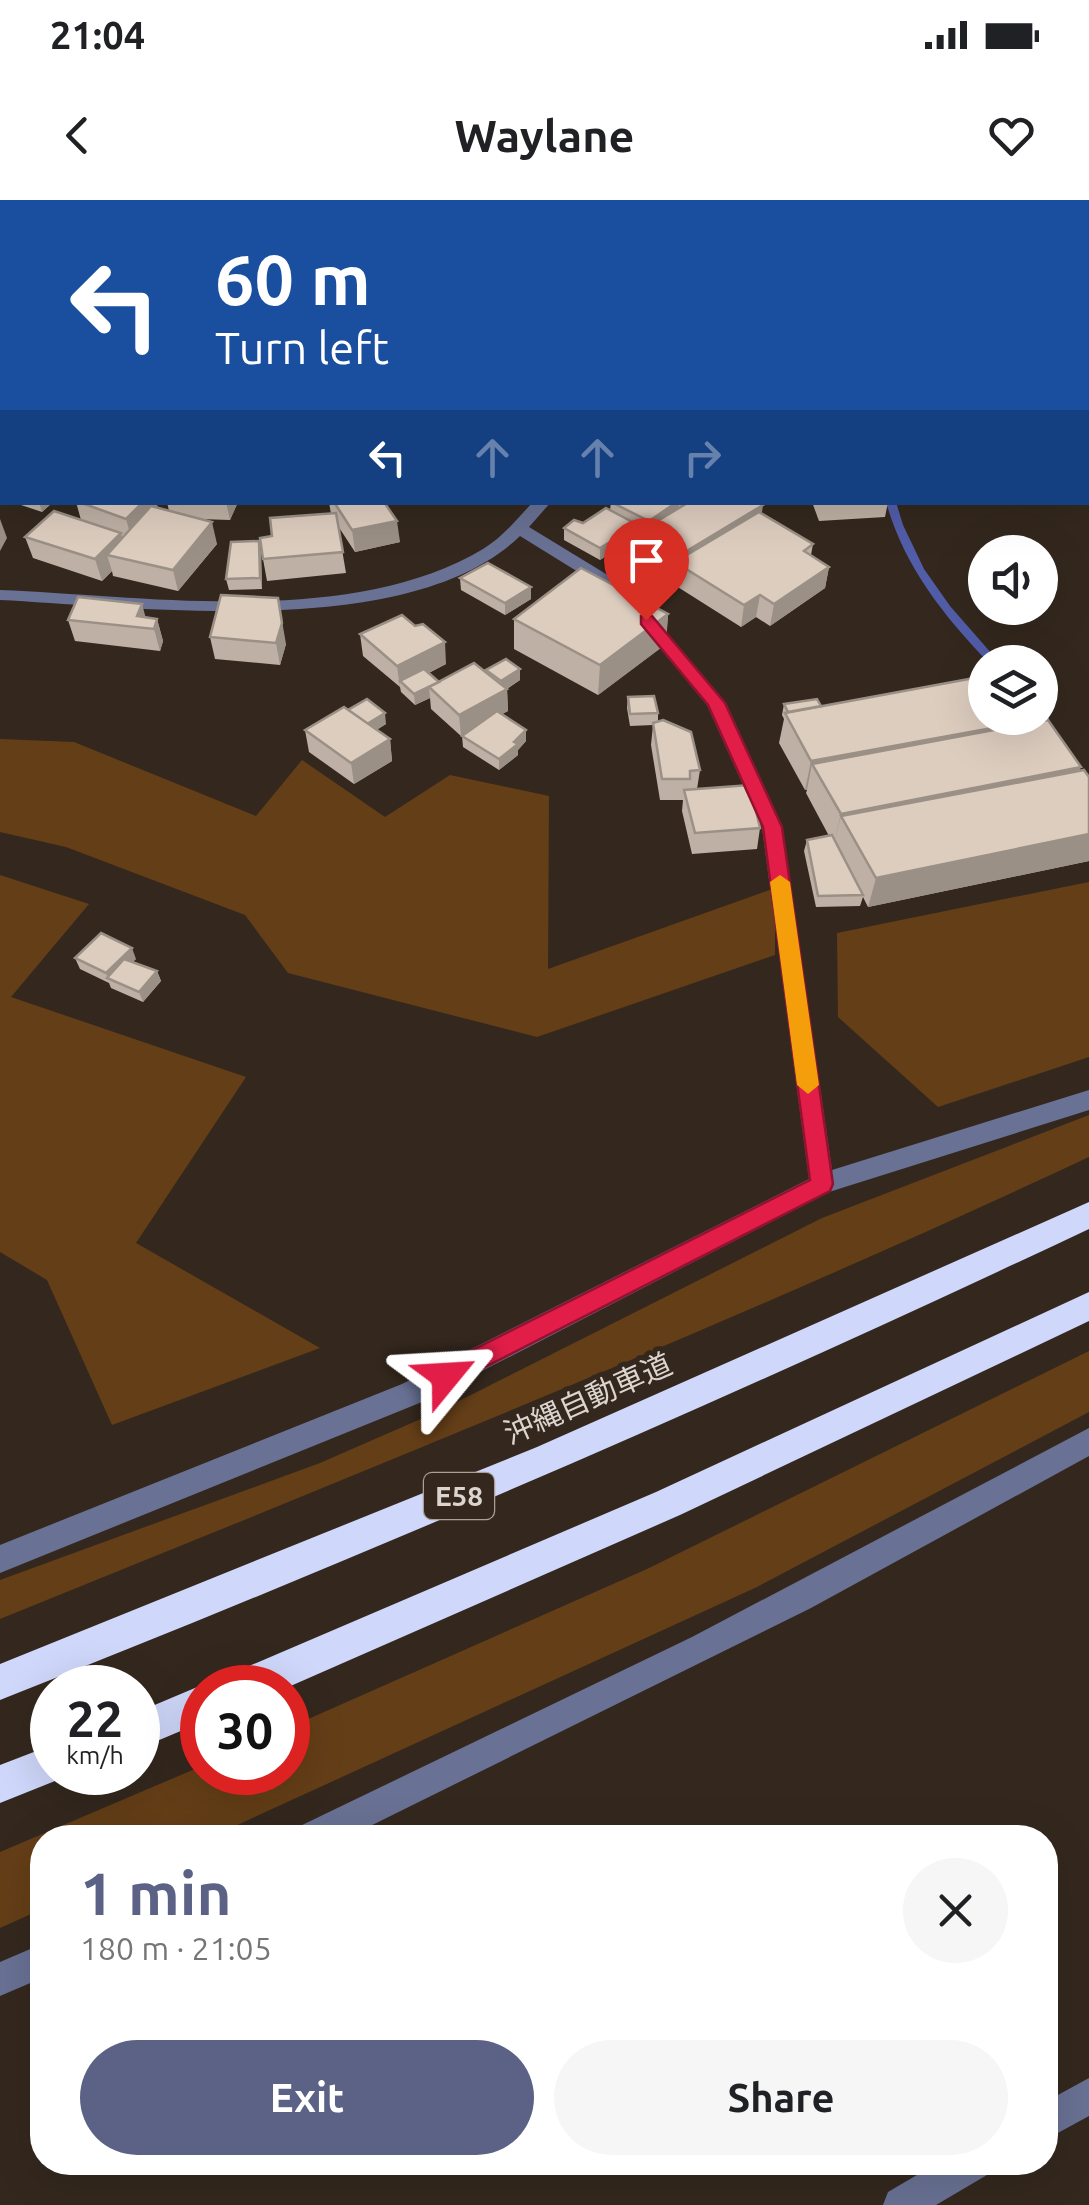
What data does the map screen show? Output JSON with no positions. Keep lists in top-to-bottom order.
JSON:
{
  "streets": {
    "highway": ["沖縄自動車道", "E58"]
  },
  "page": {
    "status": "21:04",
    "header": "Waylane",
    "turn": ["60 m", "Turn left"],
    "speed": "22 km/h",
    "limit": "30",
    "heading": ["1 min", "180 m · 21:05"],
    "buttons": ["Exit", "Share"]
  }
}
